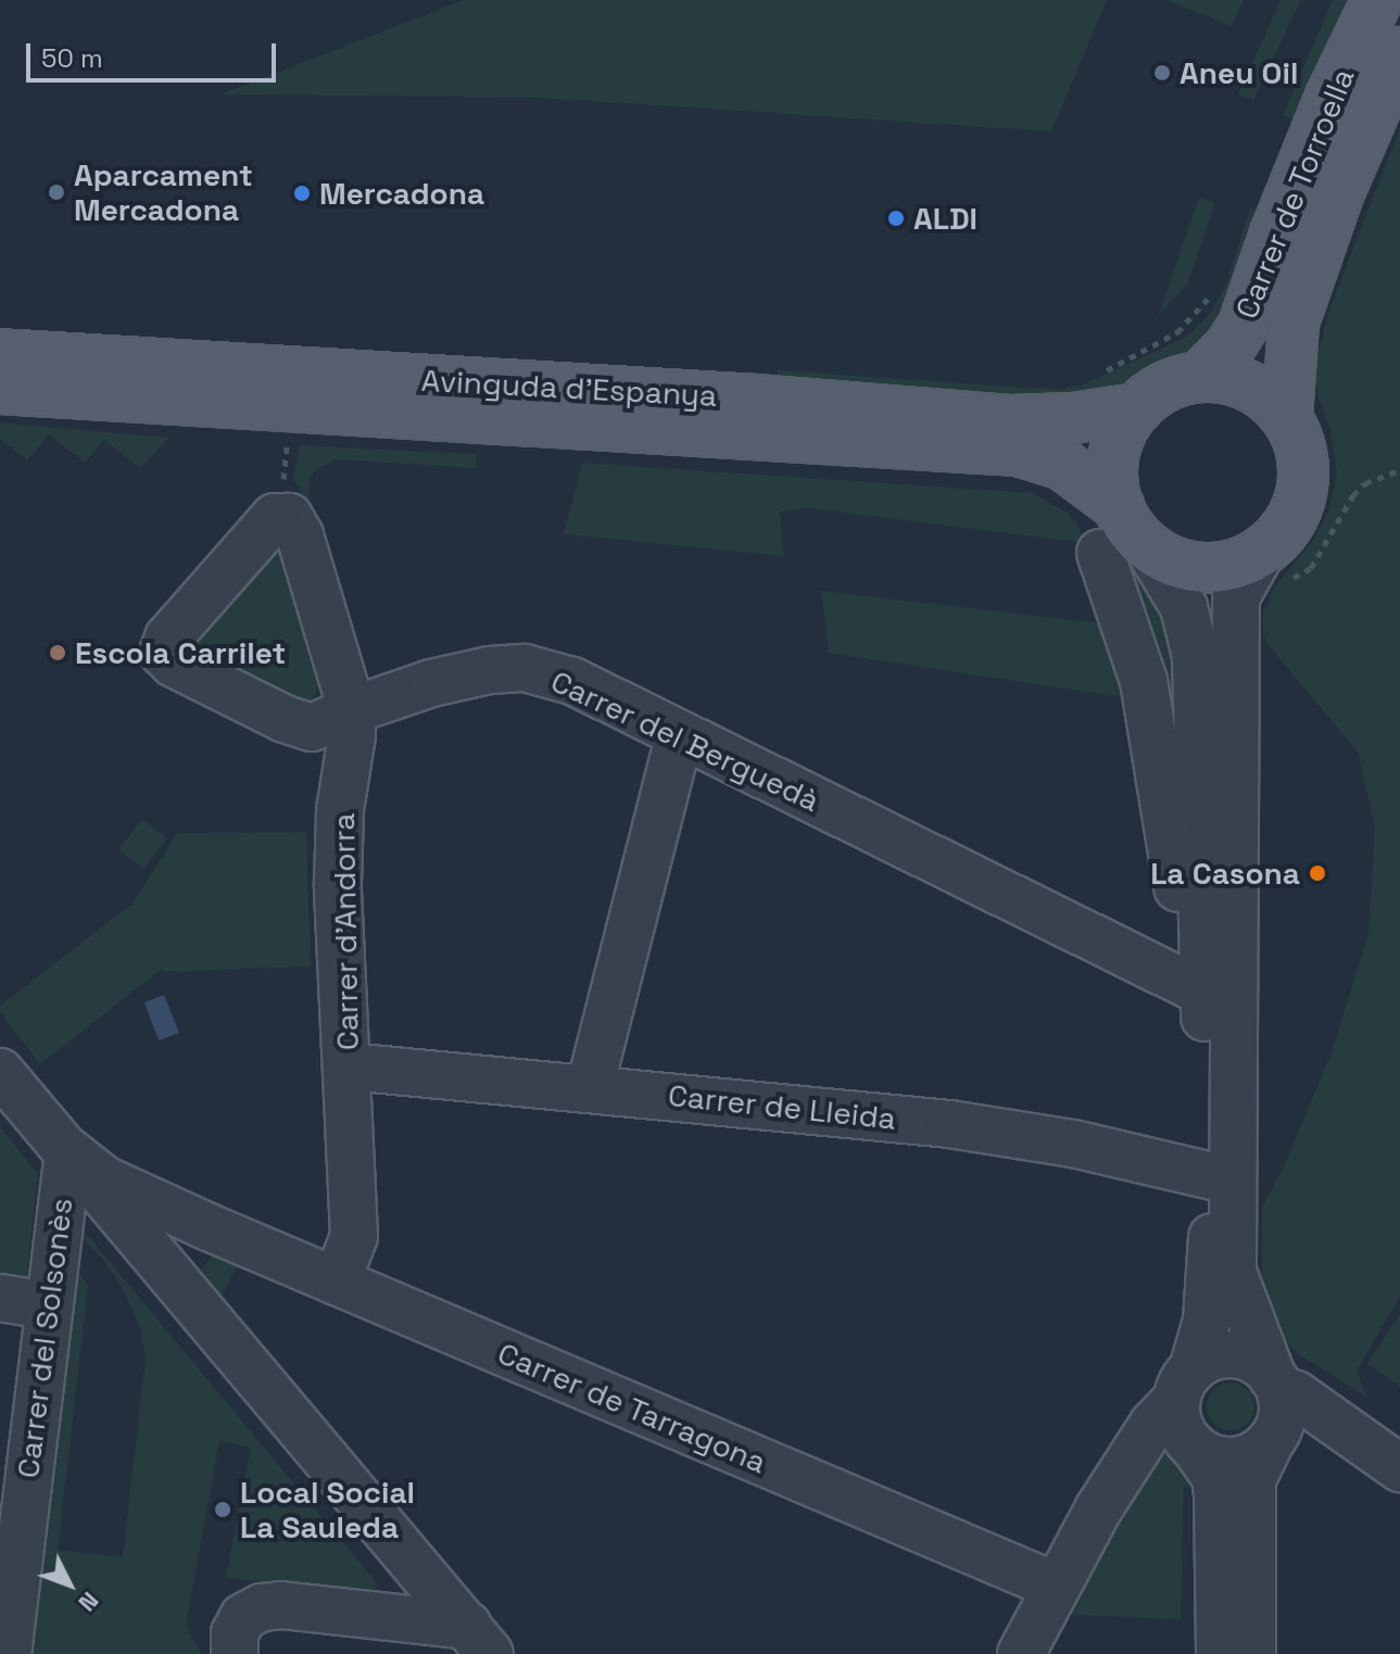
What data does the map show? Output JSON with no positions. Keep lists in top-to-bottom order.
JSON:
{
  "streets": {
    "main road": ["Carrer de Torroella", "Avinguda d'Espanya"],
    "street": [
      "Carrer del Berguedà",
      "Carrer d'Andorra",
      "Carrer de Lleida",
      "Carrer del Solsonès",
      "Carrer de Tarragona"
    ]
  },
  "crossings": [
    ["Carrer de Torroella", "Avinguda d'Espanya"],
    ["Carrer del Berguedà", "Carrer d'Andorra"],
    ["Carrer d'Andorra", "Carrer de Lleida"],
    ["Carrer d'Andorra", "Carrer de Tarragona"],
    ["Carrer del Solsonès", "Carrer de Tarragona"]
  ],
  "places": [
    "Aneu Oil",
    "Aparcament Mercadona",
    "Mercadona",
    "ALDI",
    "Escola Carrilet",
    "La Casona",
    "Local Social La Sauleda"
  ],
  "scale_bar": "50 m",
  "north": "bottom right"
}
